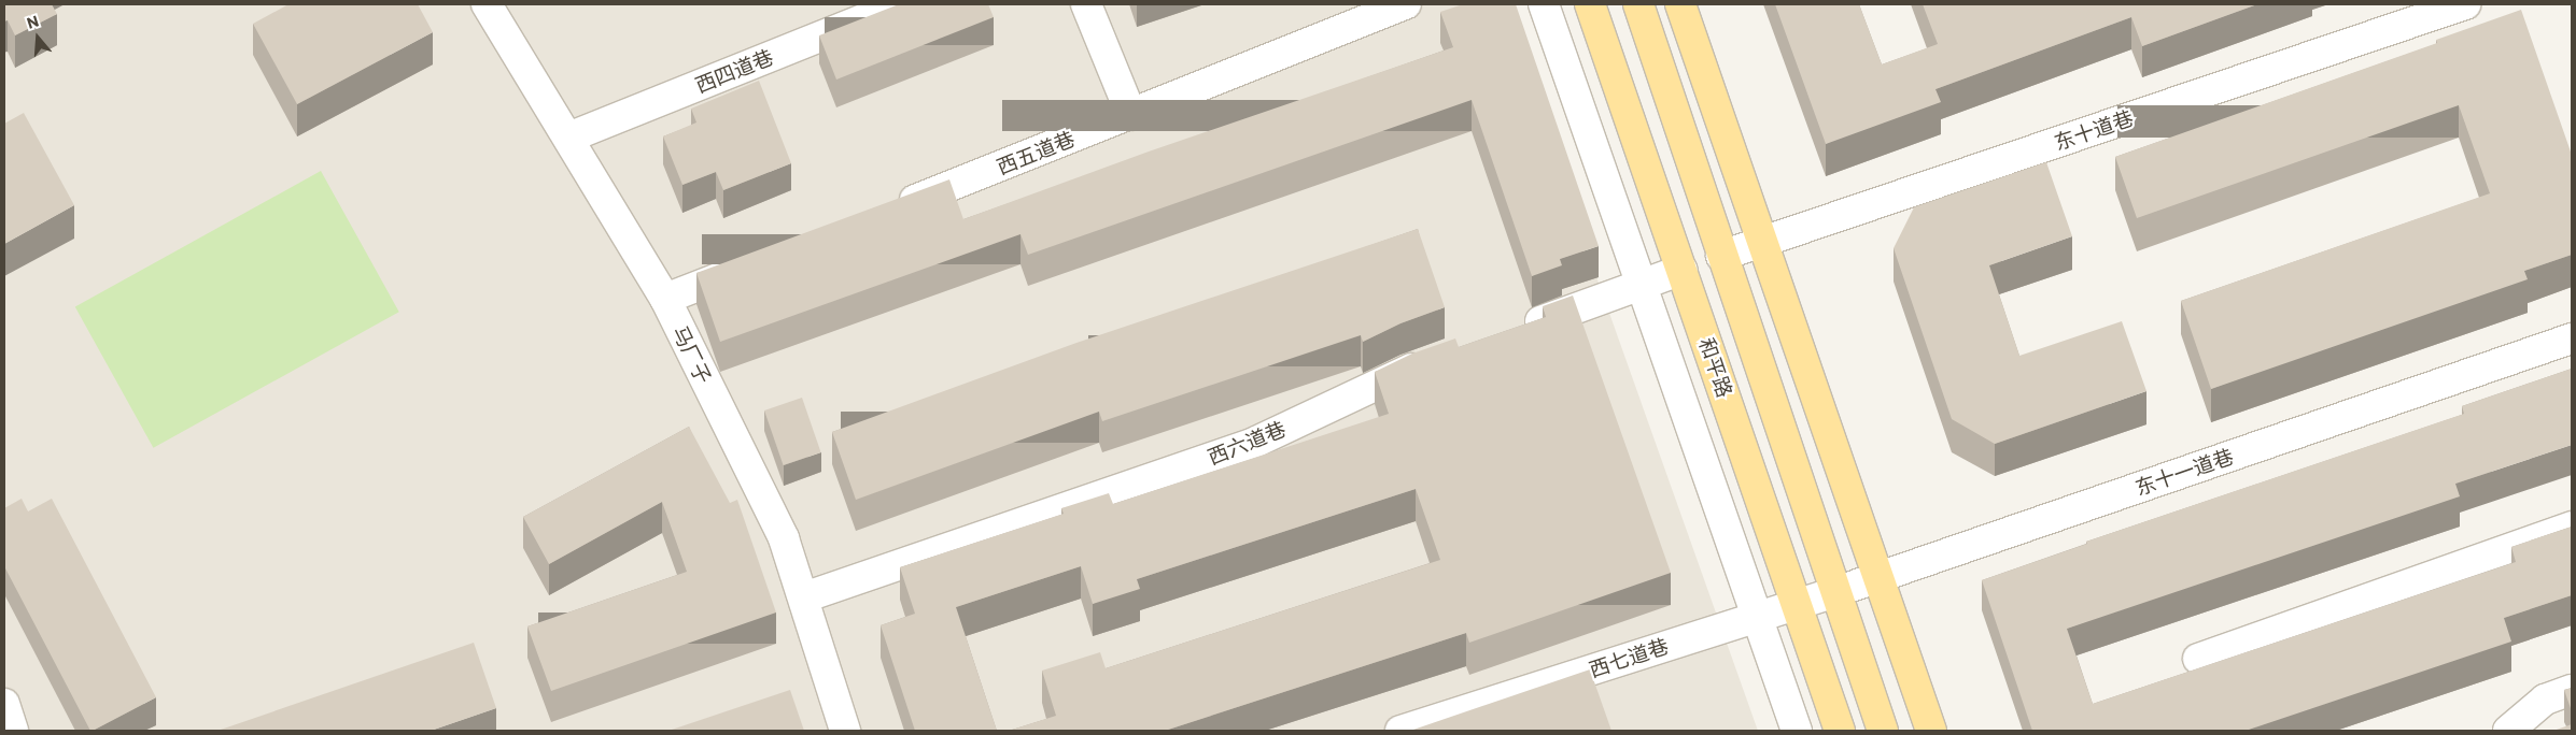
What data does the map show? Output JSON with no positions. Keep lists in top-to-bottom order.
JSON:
{
  "streets": {
    "main road": ["和平路"],
    "street": [
      "西四道巷",
      "东十道巷",
      "西五道巷",
      "马厂子",
      "西六道巷",
      "东十一道巷",
      "西七道巷"
    ]
  },
  "crossings": [
    ["西四道巷", "马厂子"],
    ["东十道巷", "和平路"],
    ["马厂子", "西六道巷"],
    ["和平路", "东十一道巷"],
    ["和平路", "西七道巷"],
    ["东十一道巷", "西七道巷"]
  ],
  "north": "top"
}
